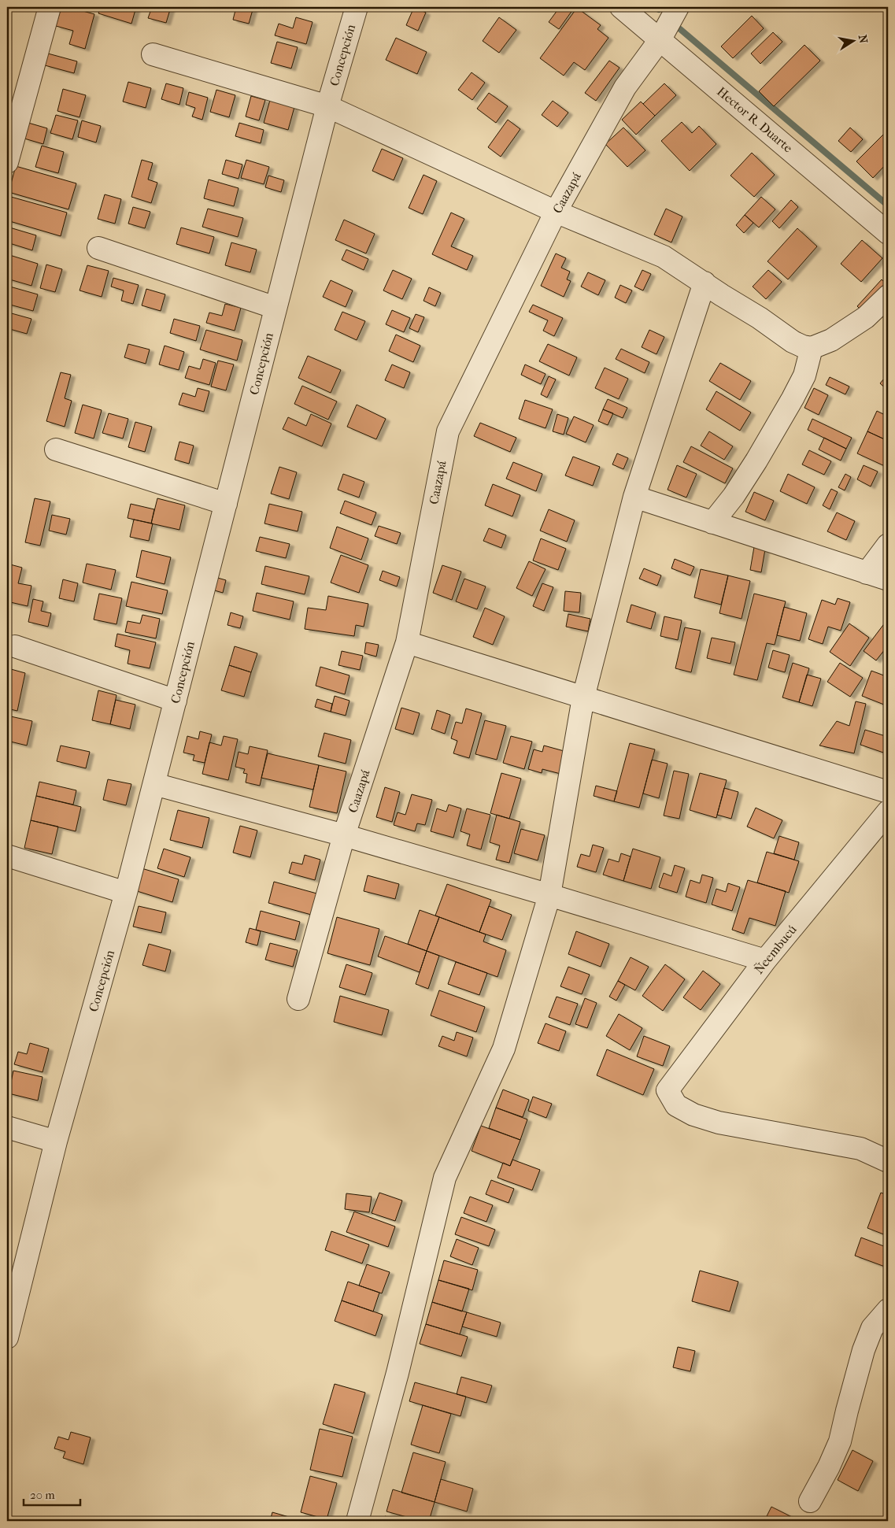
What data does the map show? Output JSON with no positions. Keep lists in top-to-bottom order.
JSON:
{
  "streets": {
    "street": [
      "Concepción",
      "Hector R. Duarte",
      "Caazapá",
      "Ñeembucú"
    ]
  },
  "crossings": [
    ["Hector R. Duarte", "Caazapá"]
  ],
  "scale_bar": "20 m",
  "north": "right"
}
